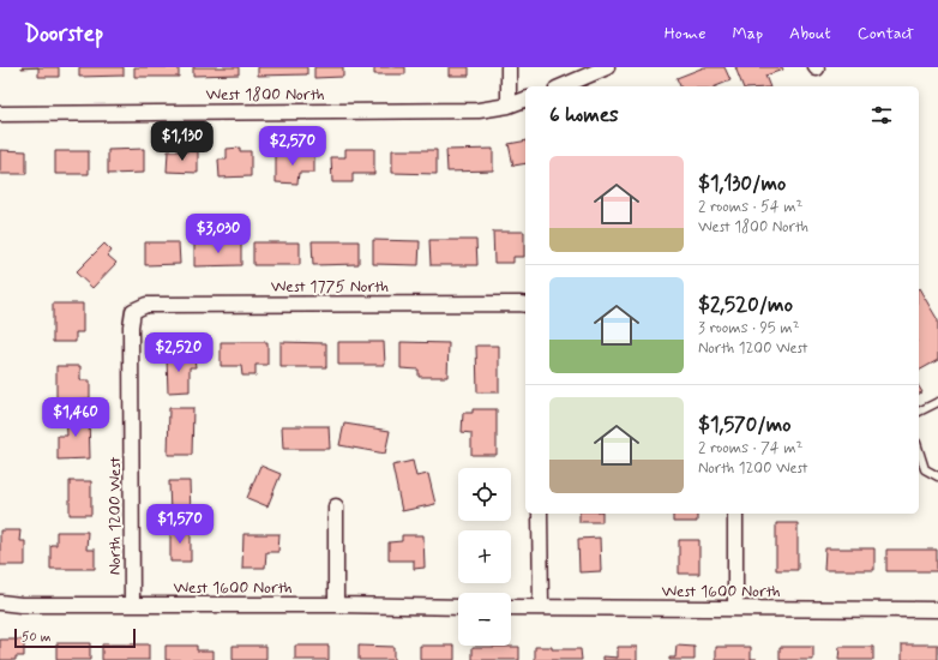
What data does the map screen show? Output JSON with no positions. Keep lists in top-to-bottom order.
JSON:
{
  "streets": {
    "street": [
      "West 1800 North",
      "West 1775 North",
      "North 1200 West",
      "West 1600 North"
    ]
  },
  "crossings": [
    ["West 1775 North", "North 1200 West"],
    ["North 1200 West", "West 1600 North"]
  ],
  "scale_bar": "50 m",
  "page": {
    "header": "Doorstep",
    "nav": [
      "Home",
      "Map",
      "About",
      "Contact"
    ],
    "heading": "6 homes",
    "price": [
      "$1,130",
      "$2,570",
      "$3,030",
      "$2,520",
      "$1,460",
      "$1,570"
    ],
    "list": [
      {
        "name": "$1,130/mo",
        "note": "2 rooms · 54 m² · West 1800 North"
      },
      {
        "name": "$2,520/mo",
        "note": "3 rooms · 95 m² · North 1200 West"
      },
      {
        "name": "$1,570/mo",
        "note": "2 rooms · 74 m² · North 1200 West"
      }
    ],
    "map_buttons": ["+", "−"],
    "scale": "50 m"
  }
}
